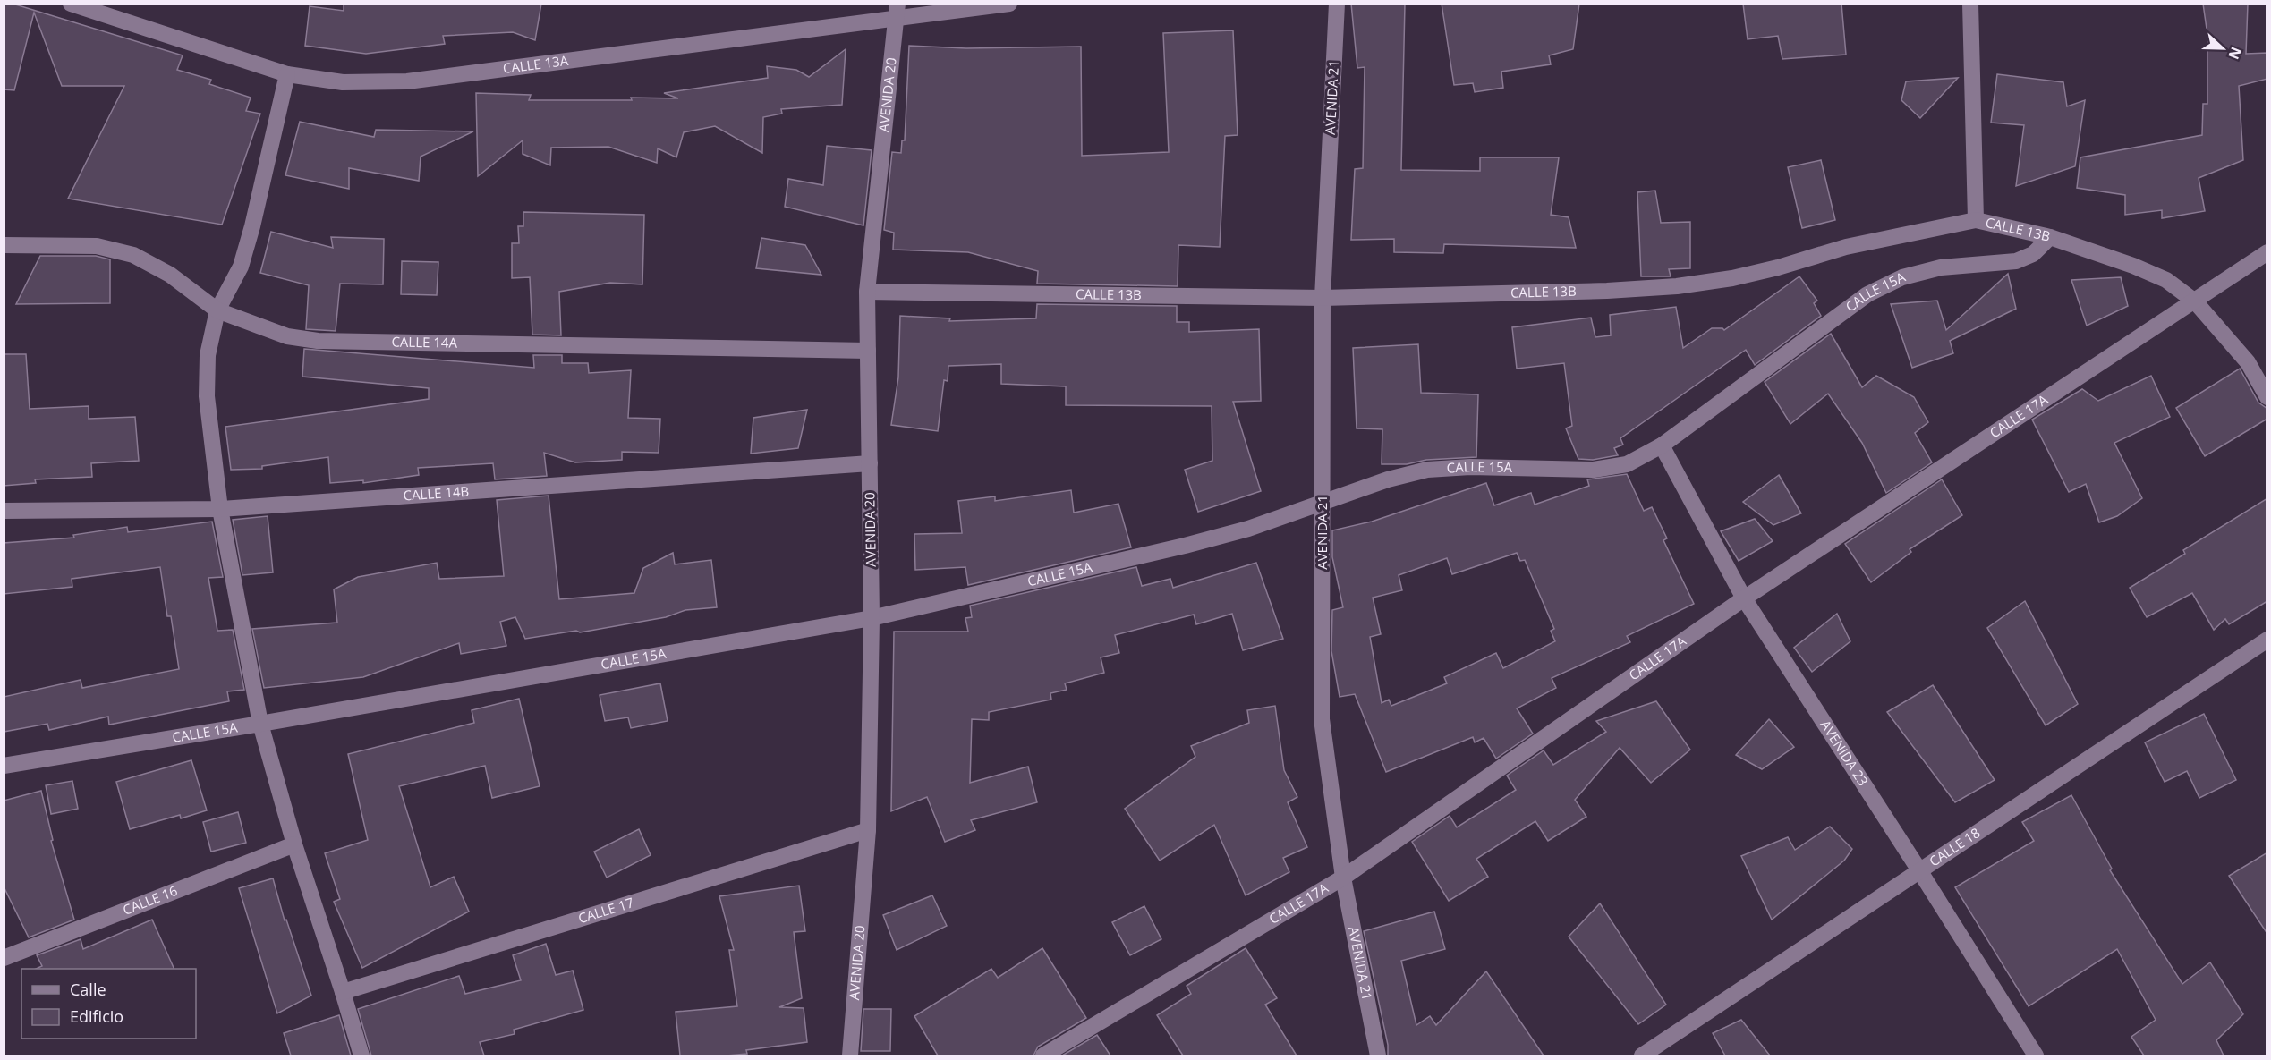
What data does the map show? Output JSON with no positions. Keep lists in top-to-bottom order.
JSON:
{
  "streets": {
    "street": [
      "CALLE 13A",
      "AVENIDA 20",
      "AVENIDA 21",
      "CALLE 13B",
      "CALLE 15A",
      "CALLE 14A",
      "CALLE 17A",
      "CALLE 14B",
      "AVENIDA 23",
      "CALLE 18",
      "CALLE 16",
      "CALLE 17"
    ]
  },
  "crossings": [
    ["CALLE 13A", "AVENIDA 20"],
    ["AVENIDA 20", "CALLE 13B"],
    ["AVENIDA 20", "CALLE 15A"],
    ["AVENIDA 20", "CALLE 14A"],
    ["AVENIDA 20", "CALLE 14B"],
    ["AVENIDA 20", "CALLE 17"],
    ["AVENIDA 21", "CALLE 13B"],
    ["AVENIDA 21", "CALLE 15A"],
    ["AVENIDA 21", "CALLE 17A"],
    ["CALLE 13B", "CALLE 15A"],
    ["CALLE 13B", "CALLE 17A"],
    ["CALLE 15A", "AVENIDA 23"],
    ["CALLE 17A", "AVENIDA 23"],
    ["AVENIDA 23", "CALLE 18"]
  ],
  "legend": ["Calle", "Edificio"],
  "north": "right"
}
